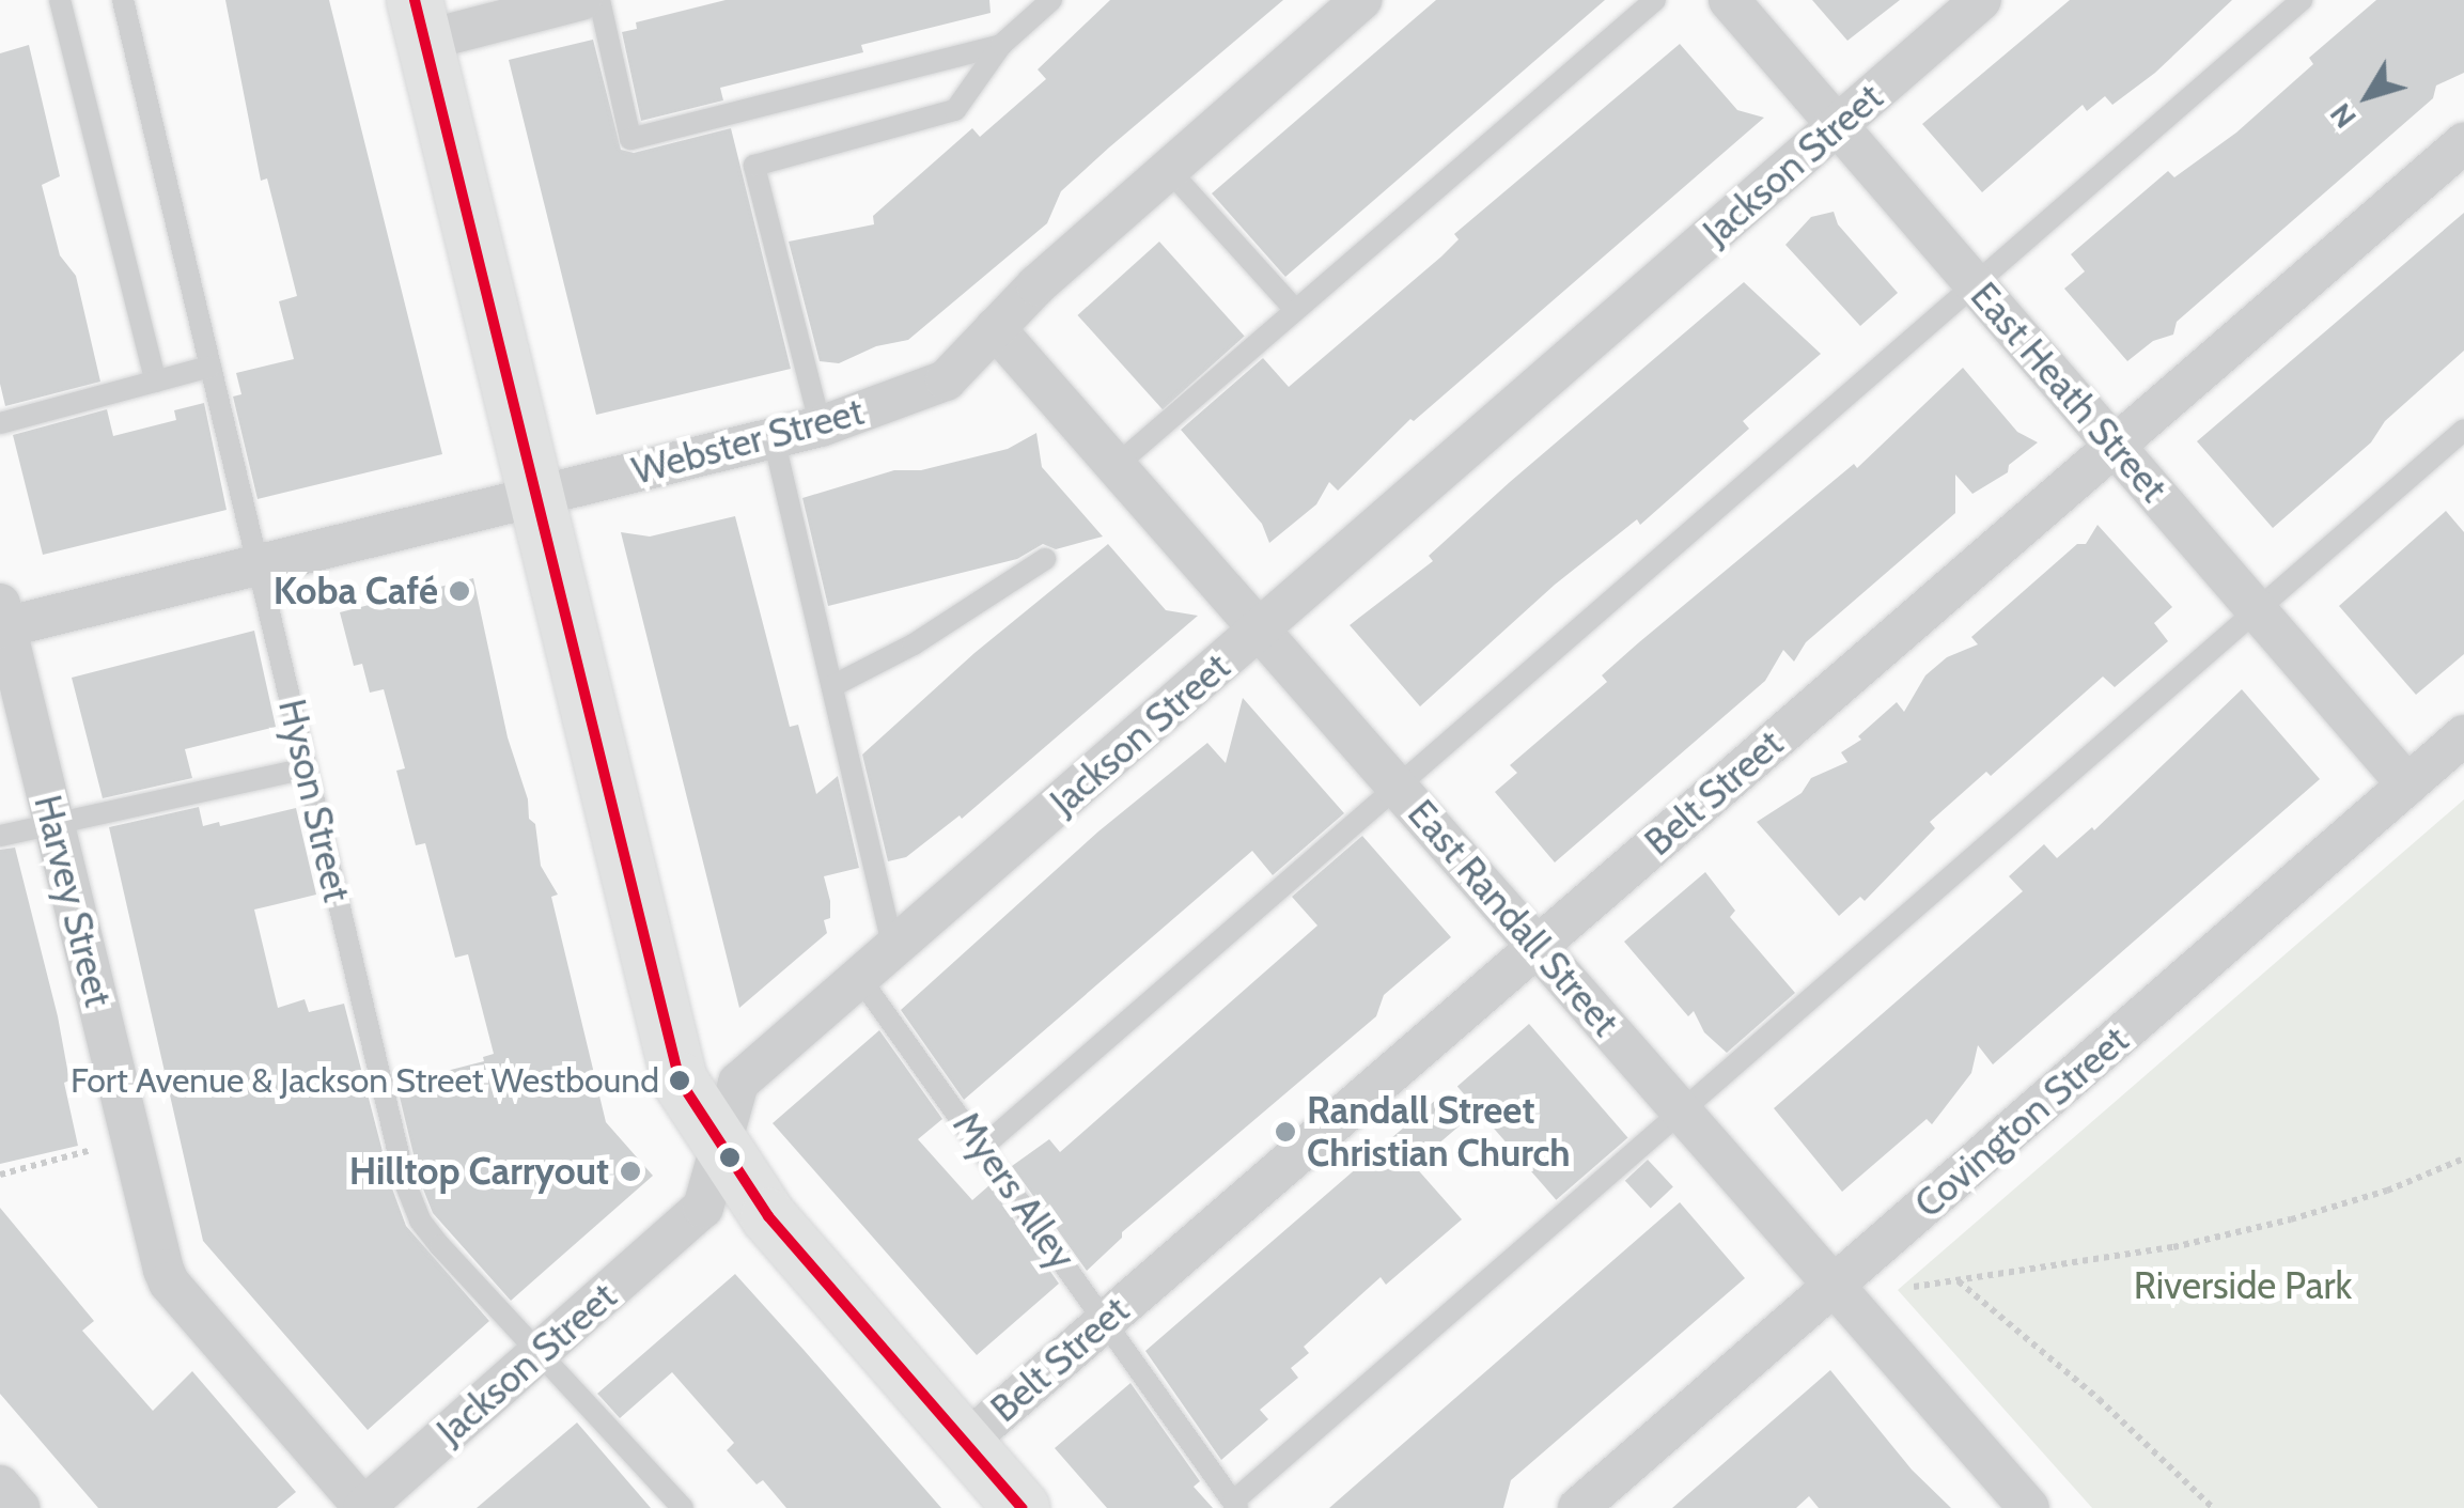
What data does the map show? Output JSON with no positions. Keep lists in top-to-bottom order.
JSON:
{
  "streets": {
    "street": [
      "Jackson Street",
      "East Heath Street",
      "Webster Street",
      "Belt Street",
      "Harvey Street",
      "East Randall Street",
      "Covington Street"
    ],
    "lane": ["Hyson Street", "Myers Alley"]
  },
  "crossings": [
    ["Jackson Street", "East Heath Street"],
    ["Jackson Street", "Hyson Street"],
    ["Jackson Street", "Harvey Street"],
    ["Jackson Street", "East Randall Street"],
    ["Jackson Street", "Myers Alley"],
    ["East Heath Street", "Belt Street"],
    ["East Heath Street", "Covington Street"],
    ["Webster Street", "Hyson Street"],
    ["Webster Street", "Harvey Street"],
    ["Webster Street", "East Randall Street"],
    ["Belt Street", "East Randall Street"],
    ["Belt Street", "Myers Alley"],
    ["East Randall Street", "Covington Street"]
  ],
  "parks": ["Riverside Park"],
  "places": [
    "Koba Café",
    "Fort Avenue & Jackson Street Westbound",
    "Randall Street Christian Church",
    "Hilltop Carryout"
  ],
  "north": "bottom left"
}
